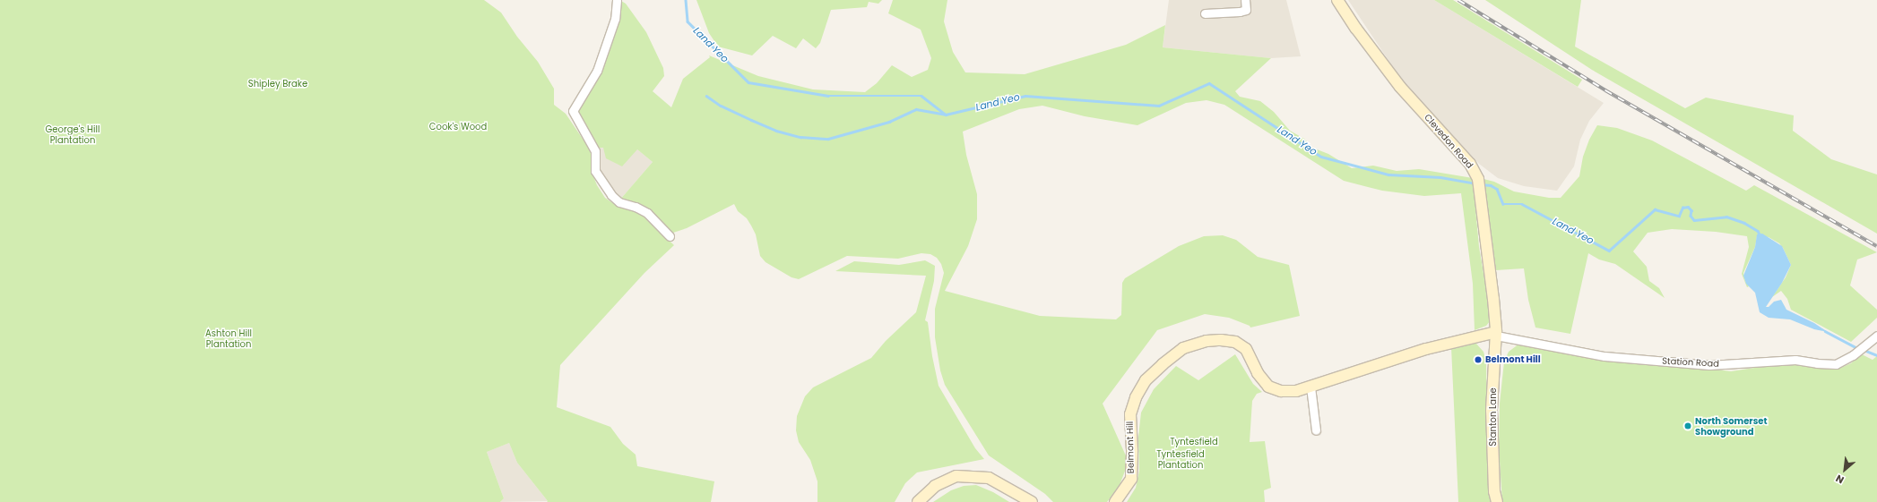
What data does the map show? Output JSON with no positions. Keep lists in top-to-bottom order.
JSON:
{
  "streets": {
    "main road": ["Clevedon Road", "Stanton Lane", "Belmont Hill"],
    "street": ["Station Road"]
  },
  "crossings": [
    ["Clevedon Road", "Station Road"],
    ["Clevedon Road", "Stanton Lane"],
    ["Clevedon Road", "Belmont Hill"],
    ["Station Road", "Stanton Lane"],
    ["Station Road", "Belmont Hill"],
    ["Stanton Lane", "Belmont Hill"]
  ],
  "water": ["Land Yeo"],
  "parks": [
    "Shipley Brake",
    "Cook's Wood",
    "George's Hill Plantation",
    "Ashton Hill Plantation",
    "Tyntesfield",
    "Tyntesfield Plantation"
  ],
  "places": ["Belmont Hill", "North Somerset Showground"],
  "north": "bottom left"
}
